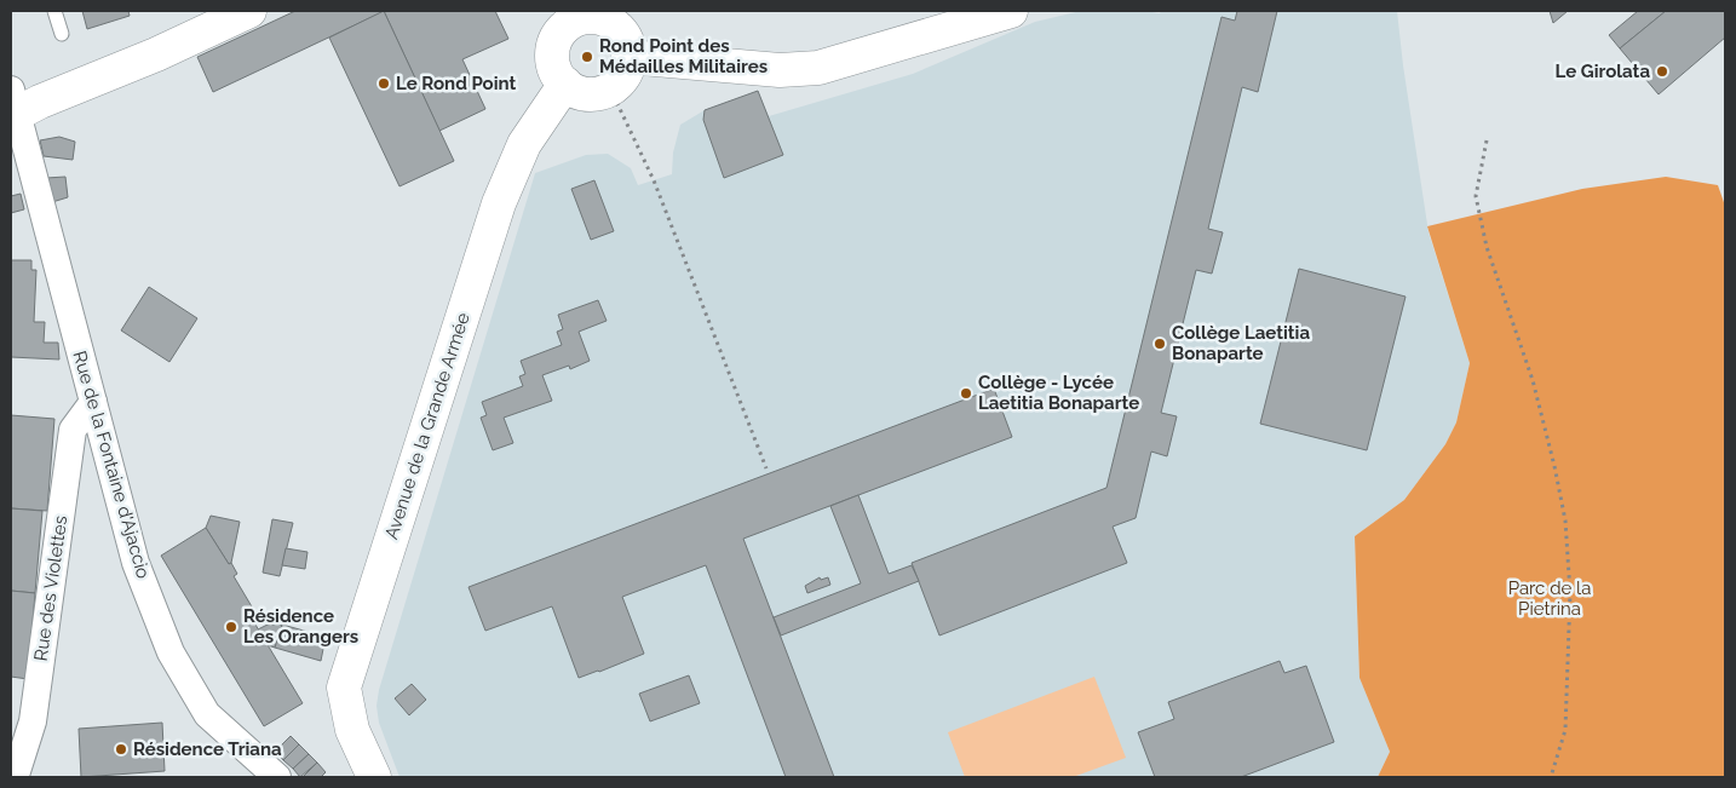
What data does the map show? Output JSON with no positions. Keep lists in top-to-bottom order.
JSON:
{
  "streets": {
    "main road": ["Avenue de la Grande Armée"],
    "street": ["Rue de la Fontaine d'Ajaccio", "Rue des Violettes"]
  },
  "crossings": [
    ["Rue de la Fontaine d'Ajaccio", "Rue des Violettes"]
  ],
  "parks": ["Parc de la Pietrina"],
  "places": [
    "Rond Point des Médailles Militaires",
    "Le Girolata",
    "Le Rond Point",
    "Collège Laetitia Bonaparte",
    "Collège - Lycée Laetitia Bonaparte",
    "Résidence Les Orangers",
    "Résidence Triana"
  ]
}
